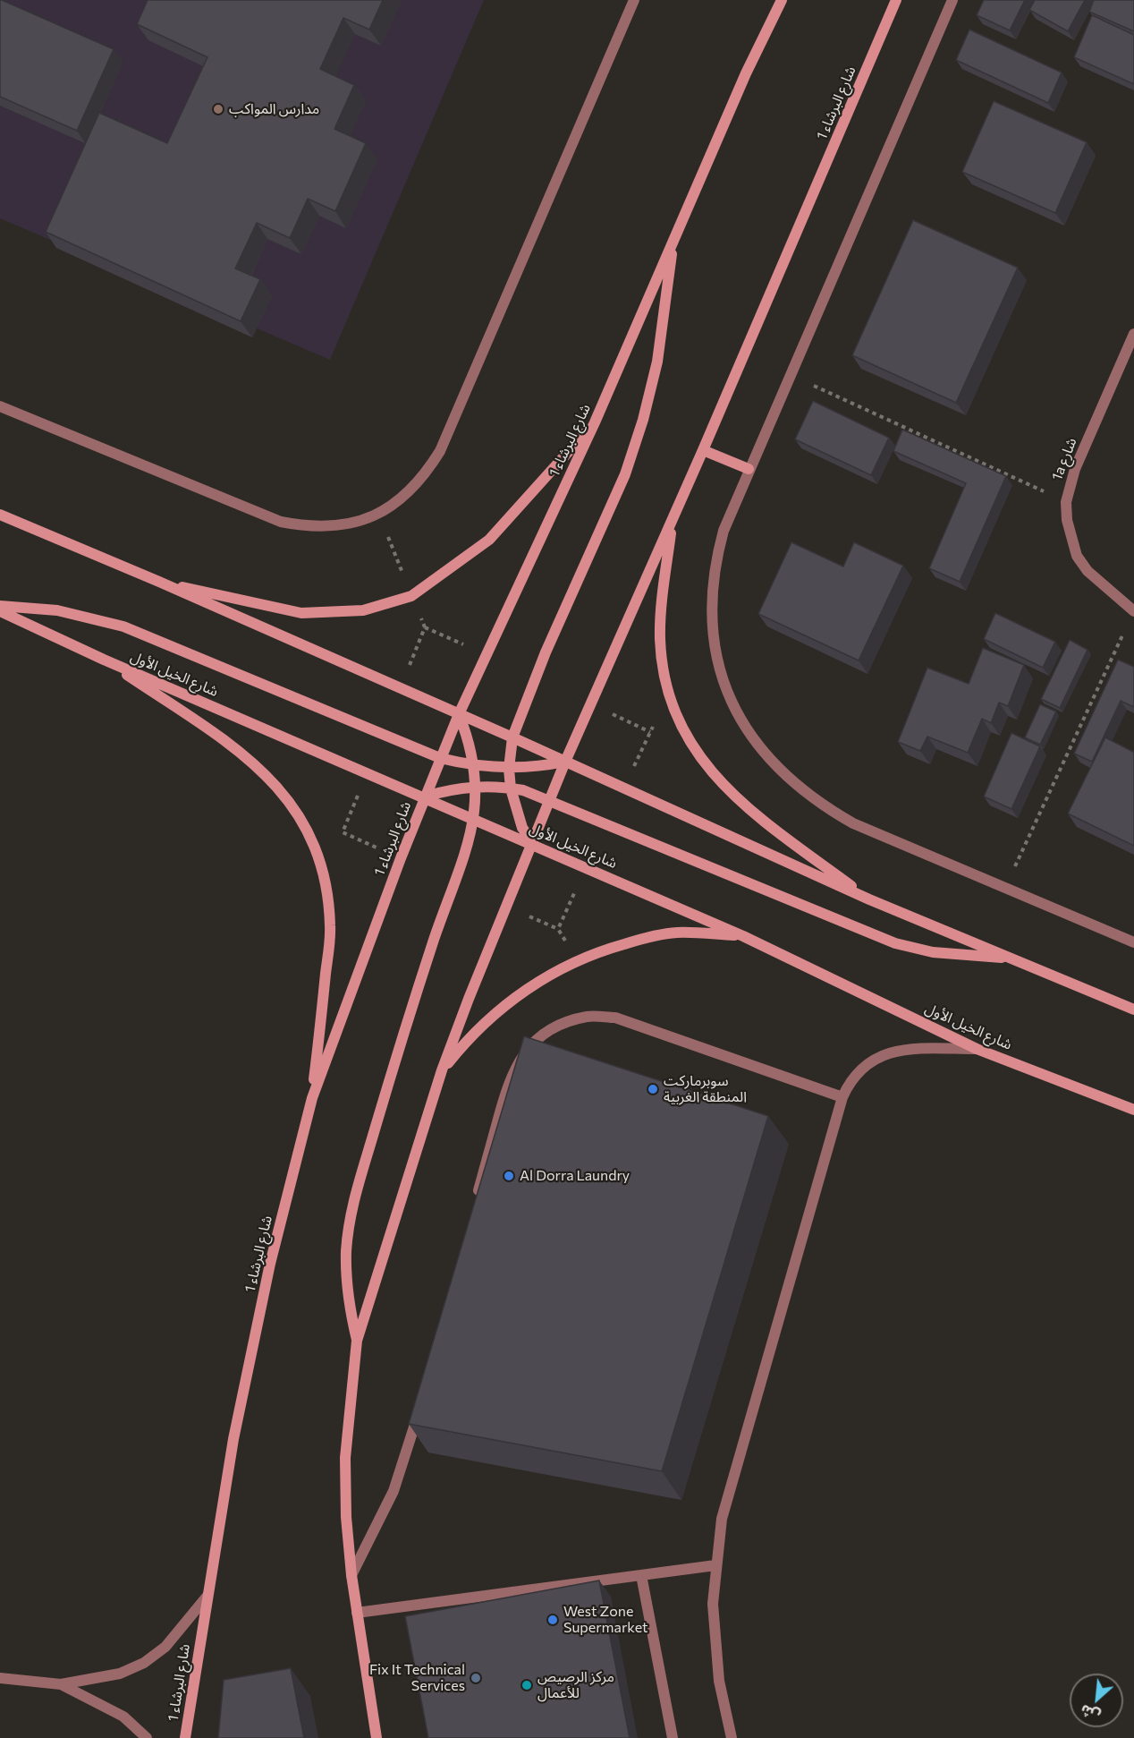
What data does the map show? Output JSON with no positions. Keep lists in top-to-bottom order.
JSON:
{
  "streets": {
    "main road": ["شارع البرشاء 1", "شارع الخيل الأول"],
    "street": ["1a شارع"]
  },
  "crossings": [
    ["شارع البرشاء 1", "شارع الخيل الأول"]
  ],
  "places": [
    "مدارس المواكب",
    "سوبرماركت المنطقة الغربية",
    "Al Dorra Laundry",
    "West Zone Supermarket",
    "Fix It Technical Services",
    "مركز الرصيص للأعمال"
  ],
  "north": "bottom left"
}
